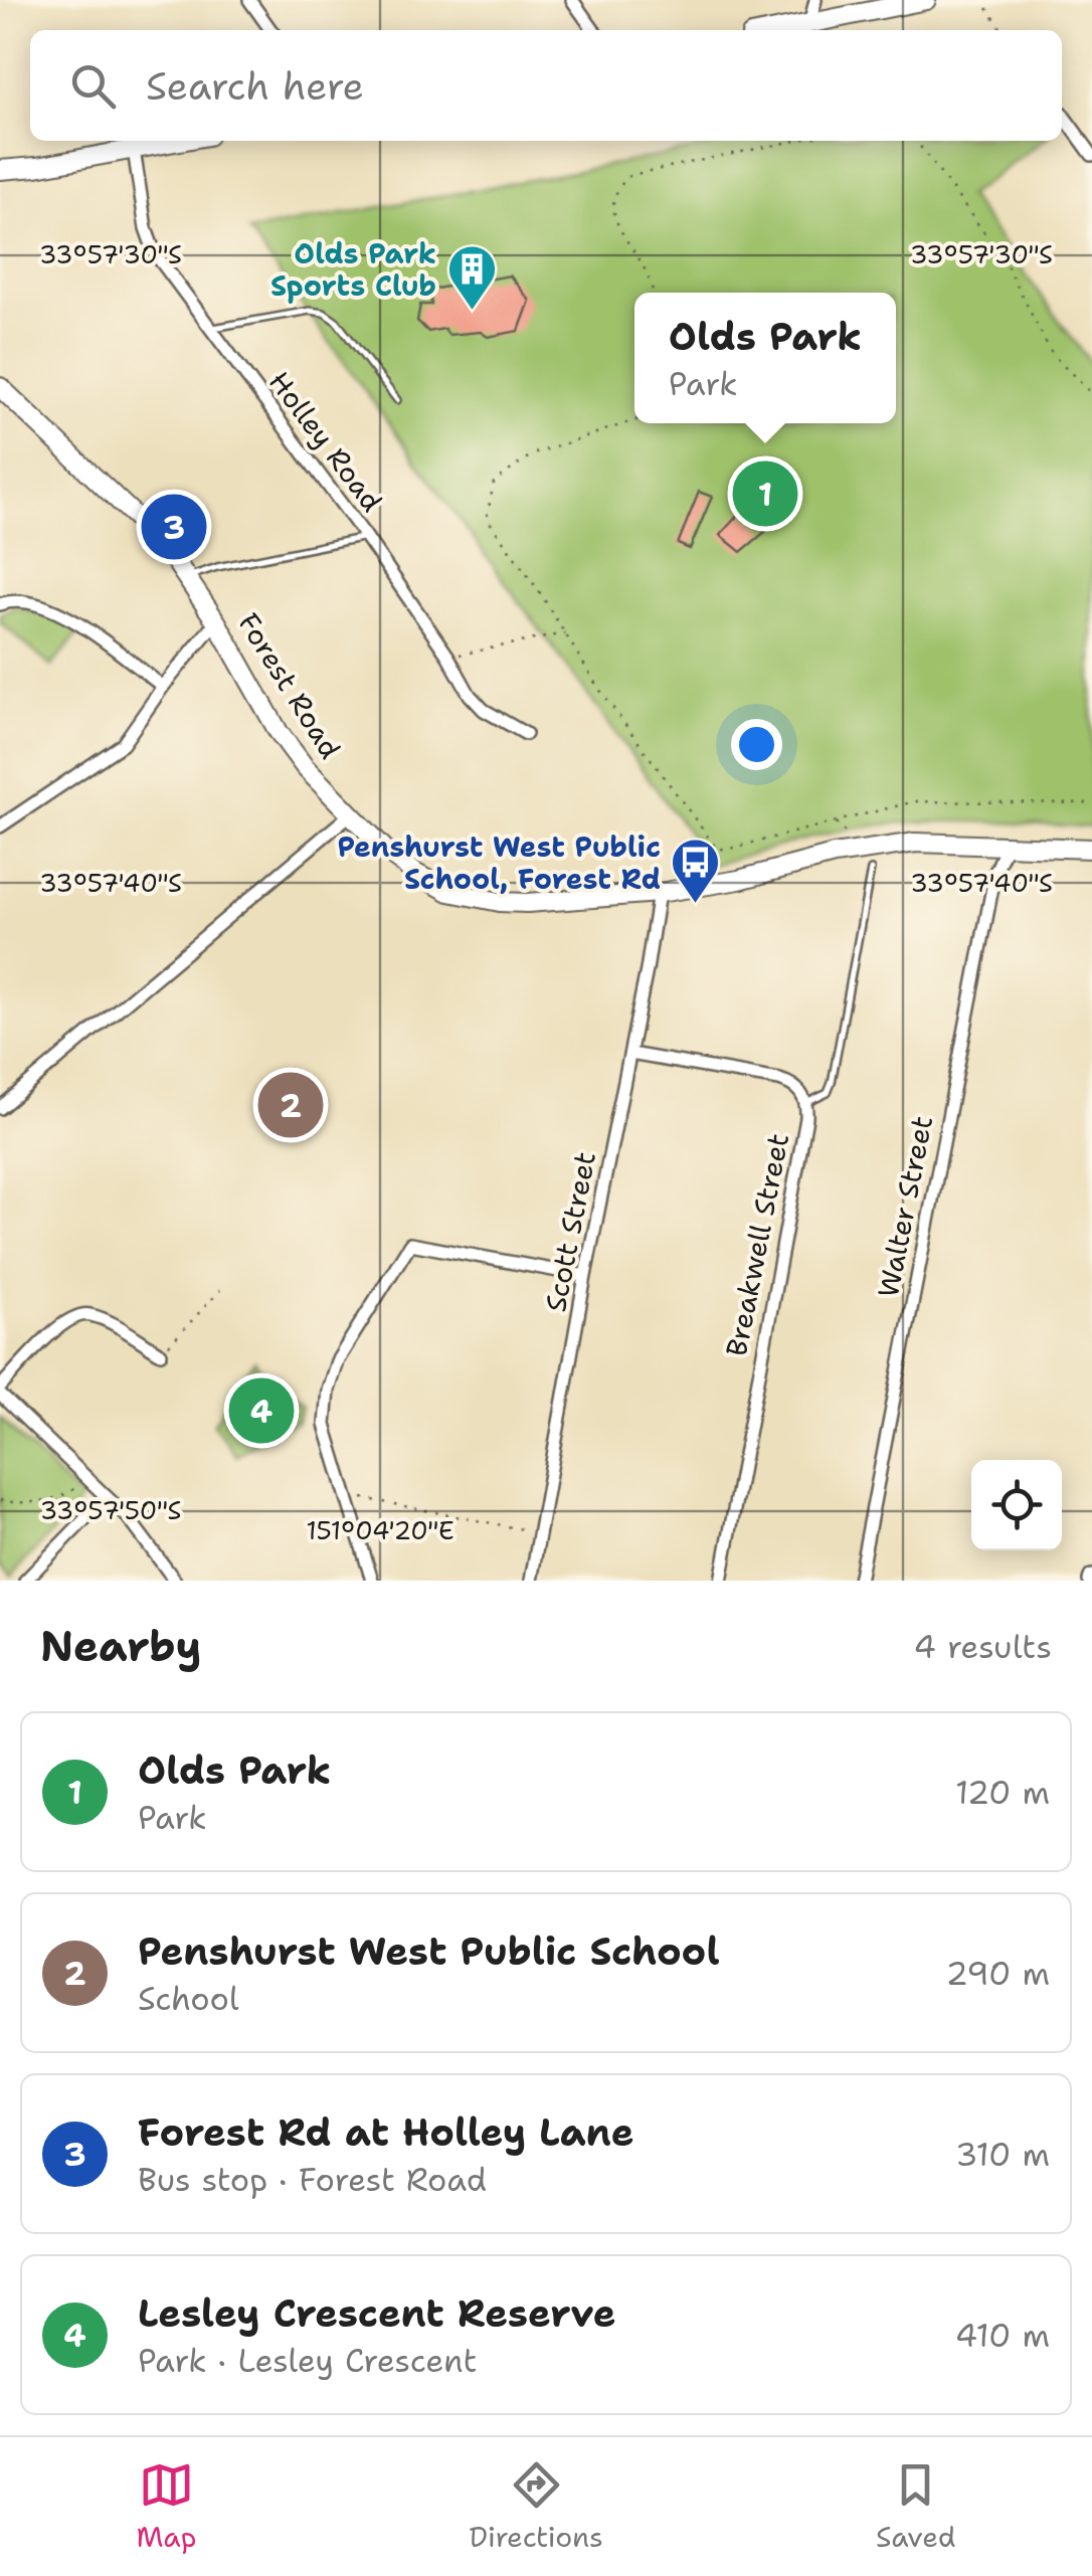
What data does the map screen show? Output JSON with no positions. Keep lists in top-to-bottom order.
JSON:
{
  "streets": {
    "main road": ["Forest Road"],
    "street": [
      "Holley Road",
      "Walter Street",
      "Scott Street",
      "Breakwell Street"
    ]
  },
  "crossings": [
    ["Forest Road", "Walter Street"],
    ["Forest Road", "Scott Street"],
    ["Scott Street", "Breakwell Street"]
  ],
  "places": {
    "building": ["Olds Park Sports Club"],
    "bus stop": ["Penshurst West Public School, Forest Rd"]
  },
  "page": {
    "search": "Search here",
    "popup": ["Olds Park", "Park"],
    "pins": [
      "1",
      "3",
      "2",
      "4"
    ],
    "heading": ["Nearby", "4 results"],
    "list": [
      {
        "mark": "1",
        "name": "Olds Park",
        "note": "Park",
        "value": "120 m"
      },
      {
        "mark": "2",
        "name": "Penshurst West Public School",
        "note": "School",
        "value": "290 m"
      },
      {
        "mark": "3",
        "name": "Forest Rd at Holley Lane",
        "note": "Bus stop · Forest Road",
        "value": "310 m"
      },
      {
        "mark": "4",
        "name": "Lesley Crescent Reserve",
        "note": "Park · Lesley Crescent",
        "value": "410 m"
      }
    ],
    "nav": ["Map", "Directions", "Saved"]
  },
  "coordinates": [
    "33°57'30\"S",
    "33°57'40\"S",
    "33°57'50\"S",
    "151°04'20\"E"
  ]
}
